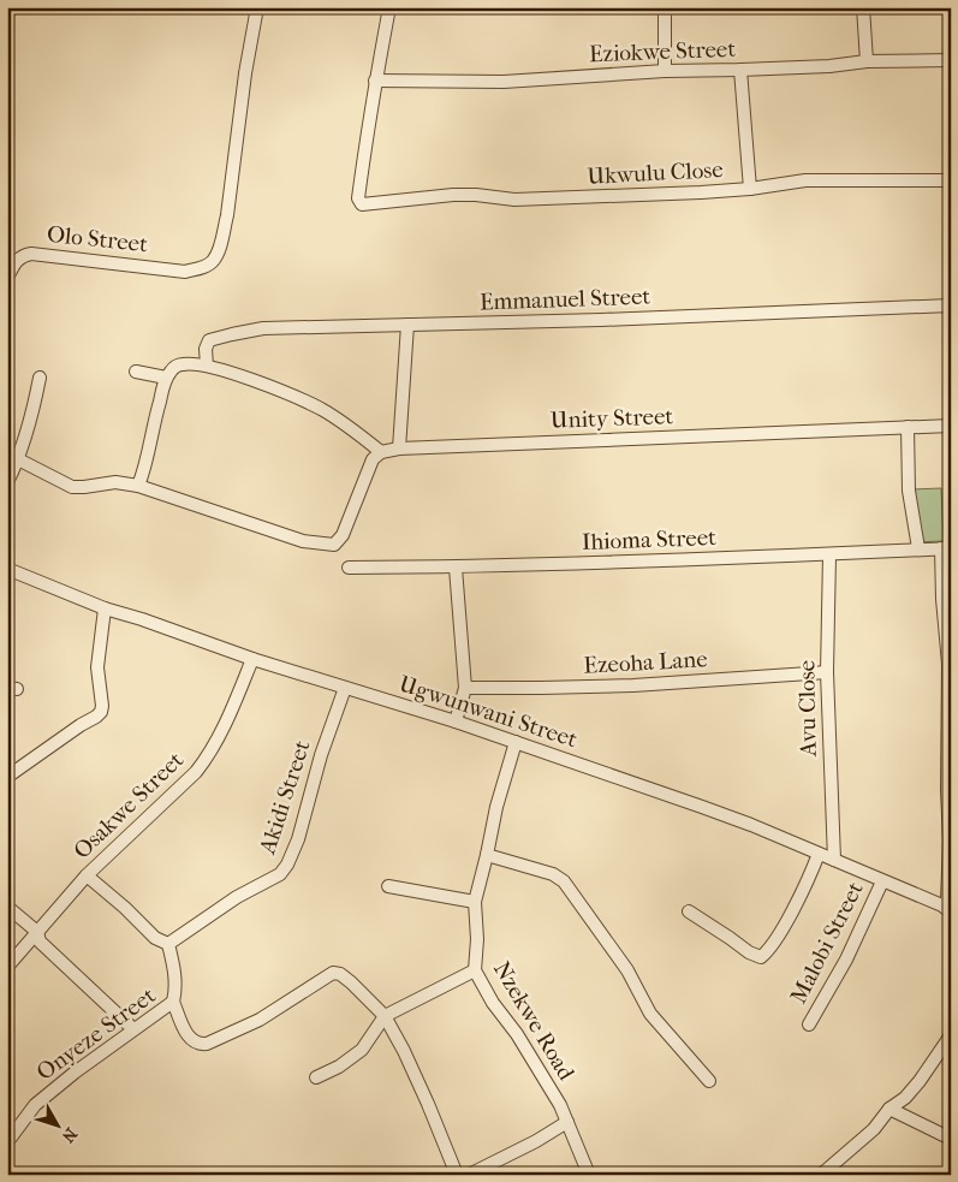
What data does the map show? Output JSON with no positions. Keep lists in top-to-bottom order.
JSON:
{
  "streets": {
    "street": [
      "Eziokwe Street",
      "Ukwulu Close",
      "Olo Street",
      "Emmanuel Street",
      "Unity Street",
      "Ihioma Street",
      "Ezeoha Lane",
      "Avu Close",
      "Ugwunwani Street",
      "Akidi Street",
      "Osakwe Street",
      "Malobi Street",
      "Nzekwe Road",
      "Onyeze Street"
    ]
  },
  "crossings": [
    ["Eziokwe Street", "Ukwulu Close"],
    ["Ihioma Street", "Avu Close"],
    ["Ezeoha Lane", "Avu Close"],
    ["Avu Close", "Ugwunwani Street"],
    ["Ugwunwani Street", "Akidi Street"],
    ["Ugwunwani Street", "Osakwe Street"],
    ["Ugwunwani Street", "Malobi Street"],
    ["Ugwunwani Street", "Nzekwe Road"]
  ],
  "north": "bottom right"
}
